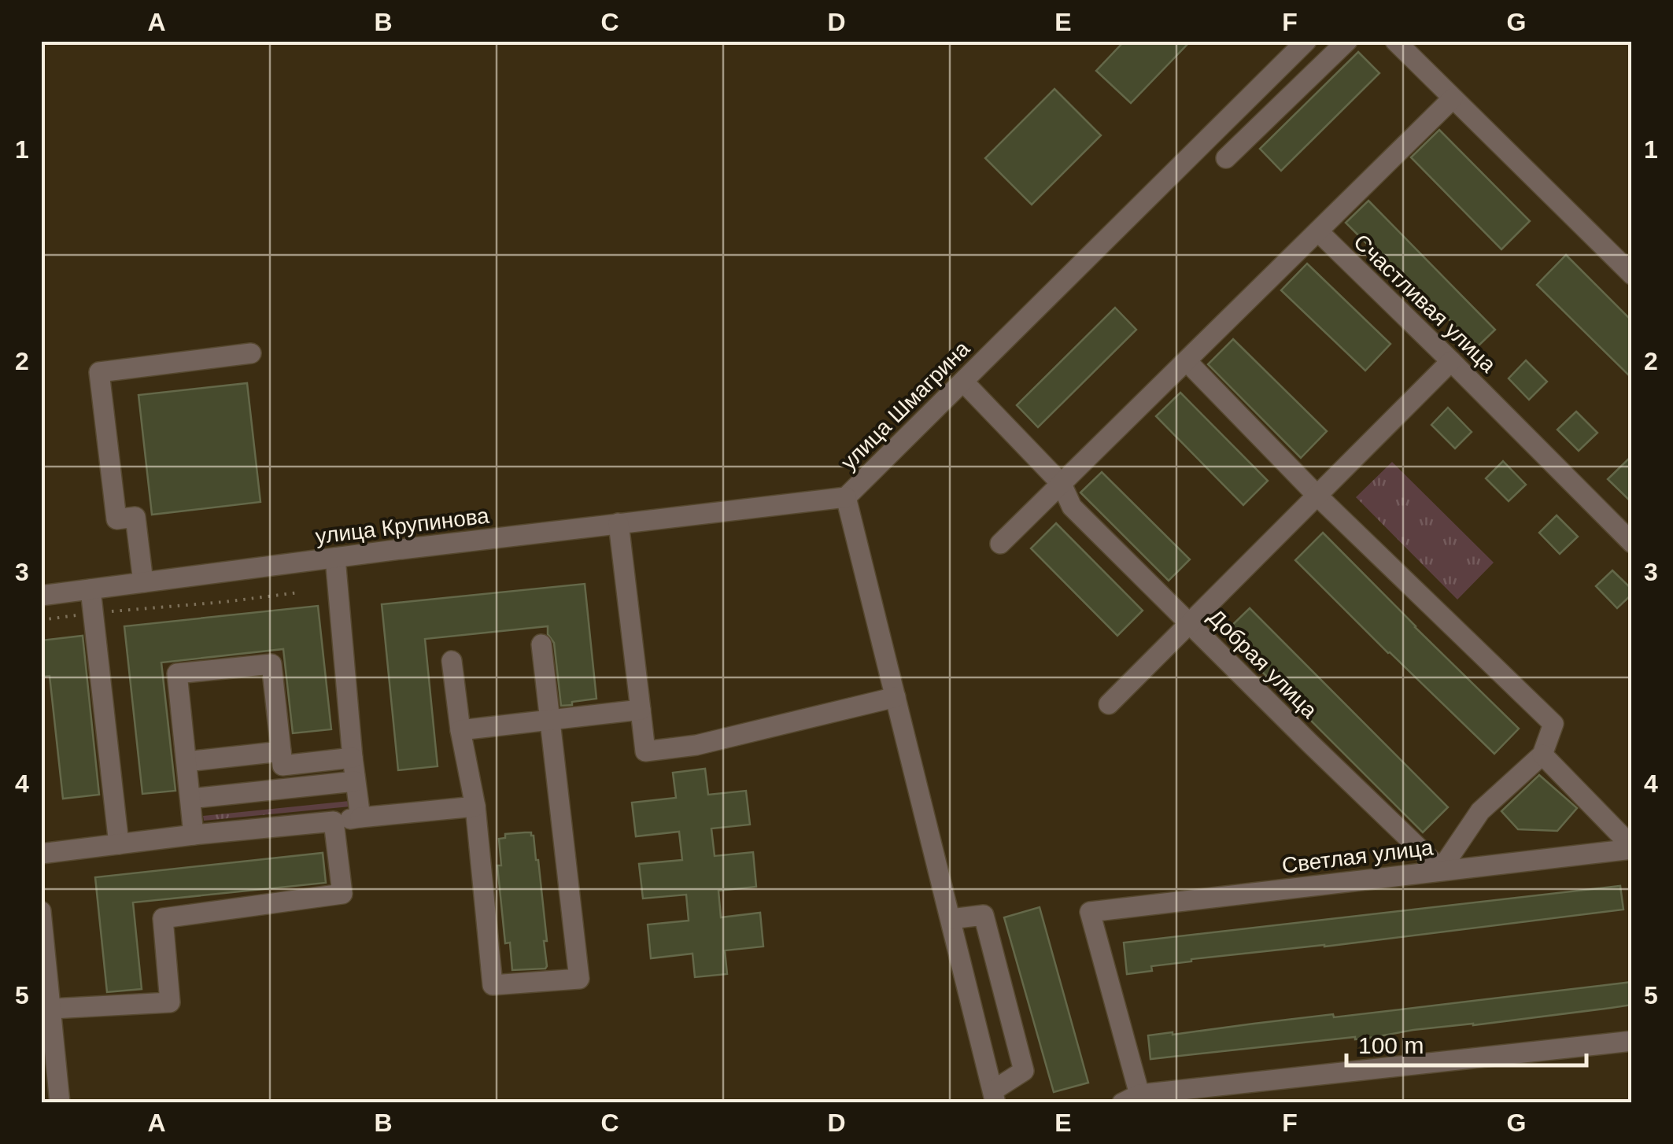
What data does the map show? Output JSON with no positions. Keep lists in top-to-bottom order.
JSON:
{
  "streets": {
    "street": [
      "Счастливая улица",
      "улица Шмагрина",
      "улица Крупинова",
      "Добрая улица",
      "Светлая улица"
    ]
  },
  "crossings": [
    ["улица Шмагрина", "улица Крупинова"],
    ["улица Шмагрина", "Добрая улица"],
    ["Добрая улица", "Светлая улица"]
  ],
  "scale_bar": "100 m",
  "grid": {
    "columns": [
      "A",
      "B",
      "C",
      "D",
      "E",
      "F",
      "G"
    ],
    "rows": [
      "1",
      "2",
      "3",
      "4",
      "5"
    ]
  }
}
